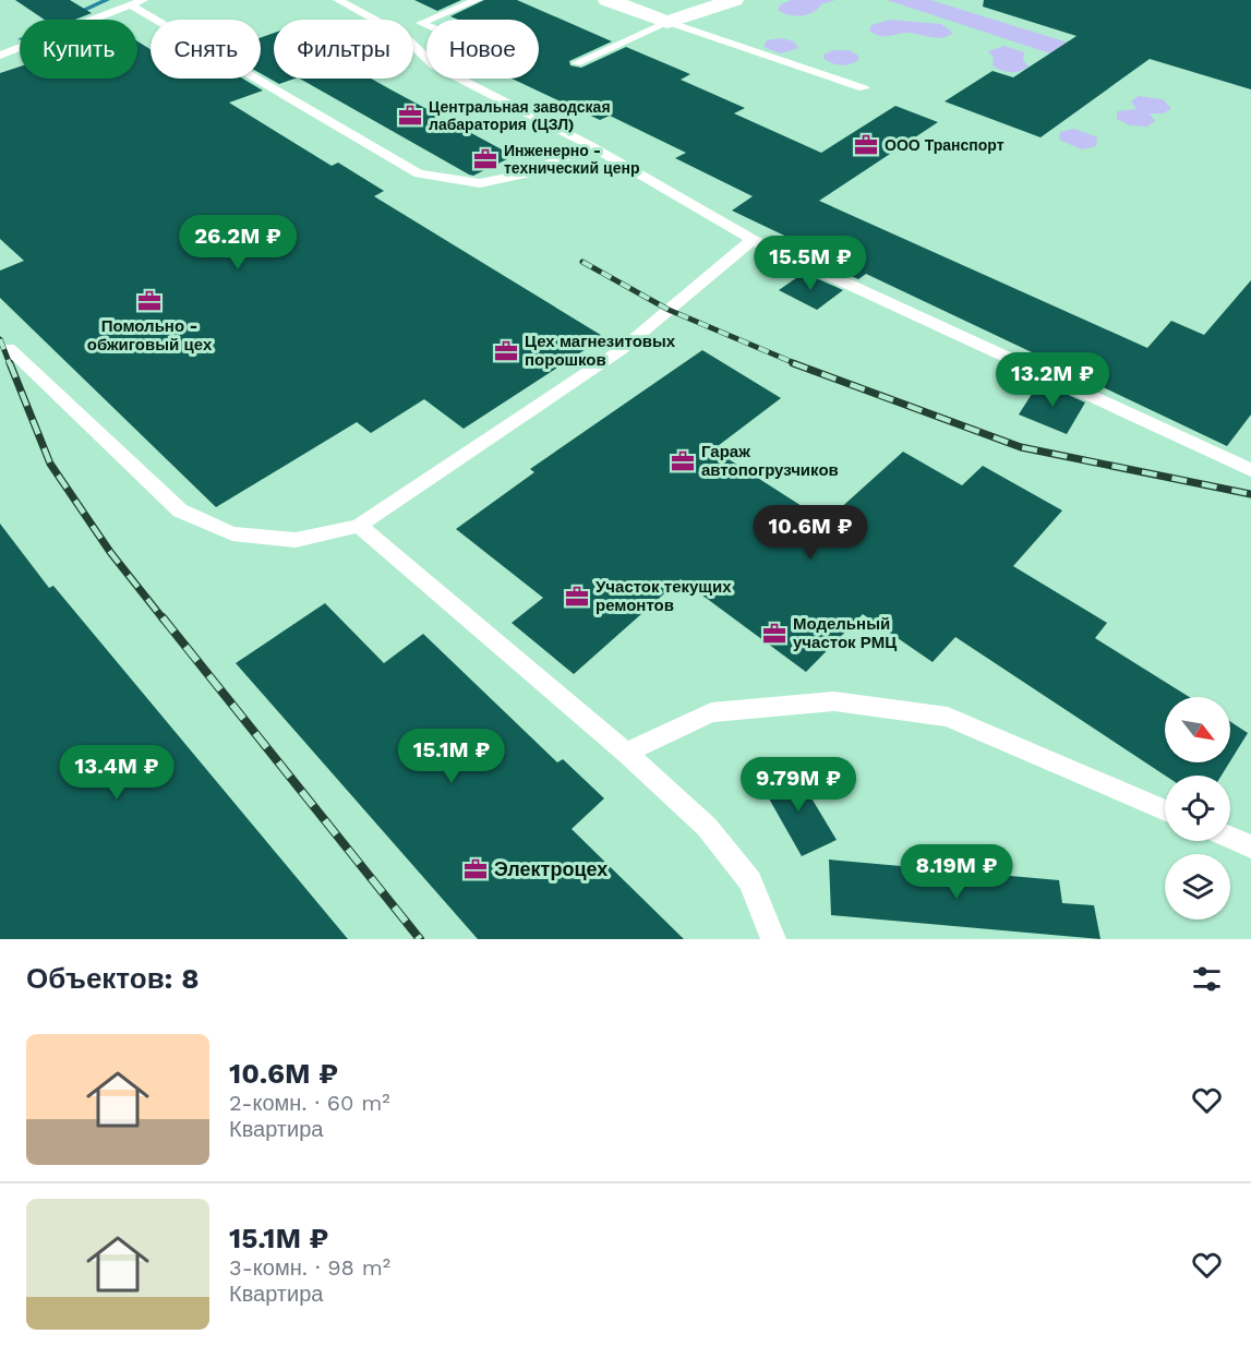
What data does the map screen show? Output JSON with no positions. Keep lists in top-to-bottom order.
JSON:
{
  "places": {
    "office": [
      "Центральная заводская лабаратория (ЦЗЛ)",
      "ООО Транспорт",
      "Инженерно - технический ценр",
      "Помольно - обжиговый цех",
      "Цех магнезитовых порошков",
      "Гараж автопогрузчиков",
      "Участок текущих ремонтов",
      "Модельный участок РМЦ",
      "Электроцех"
    ]
  },
  "north": "bottom right",
  "page": {
    "chip": [
      "Купить",
      "Снять",
      "Фильтры",
      "Новое"
    ],
    "price": [
      "26.2M ₽",
      "15.5M ₽",
      "13.2M ₽",
      "10.6M ₽",
      "15.1M ₽",
      "13.4M ₽",
      "9.79M ₽",
      "8.19M ₽"
    ],
    "heading": "Объектов: 8",
    "list": [
      {
        "name": "10.6M ₽",
        "note": "2-комн. · 60 m² · Квартира"
      },
      {
        "name": "15.1M ₽",
        "note": "3-комн. · 98 m² · Квартира"
      }
    ]
  }
}
